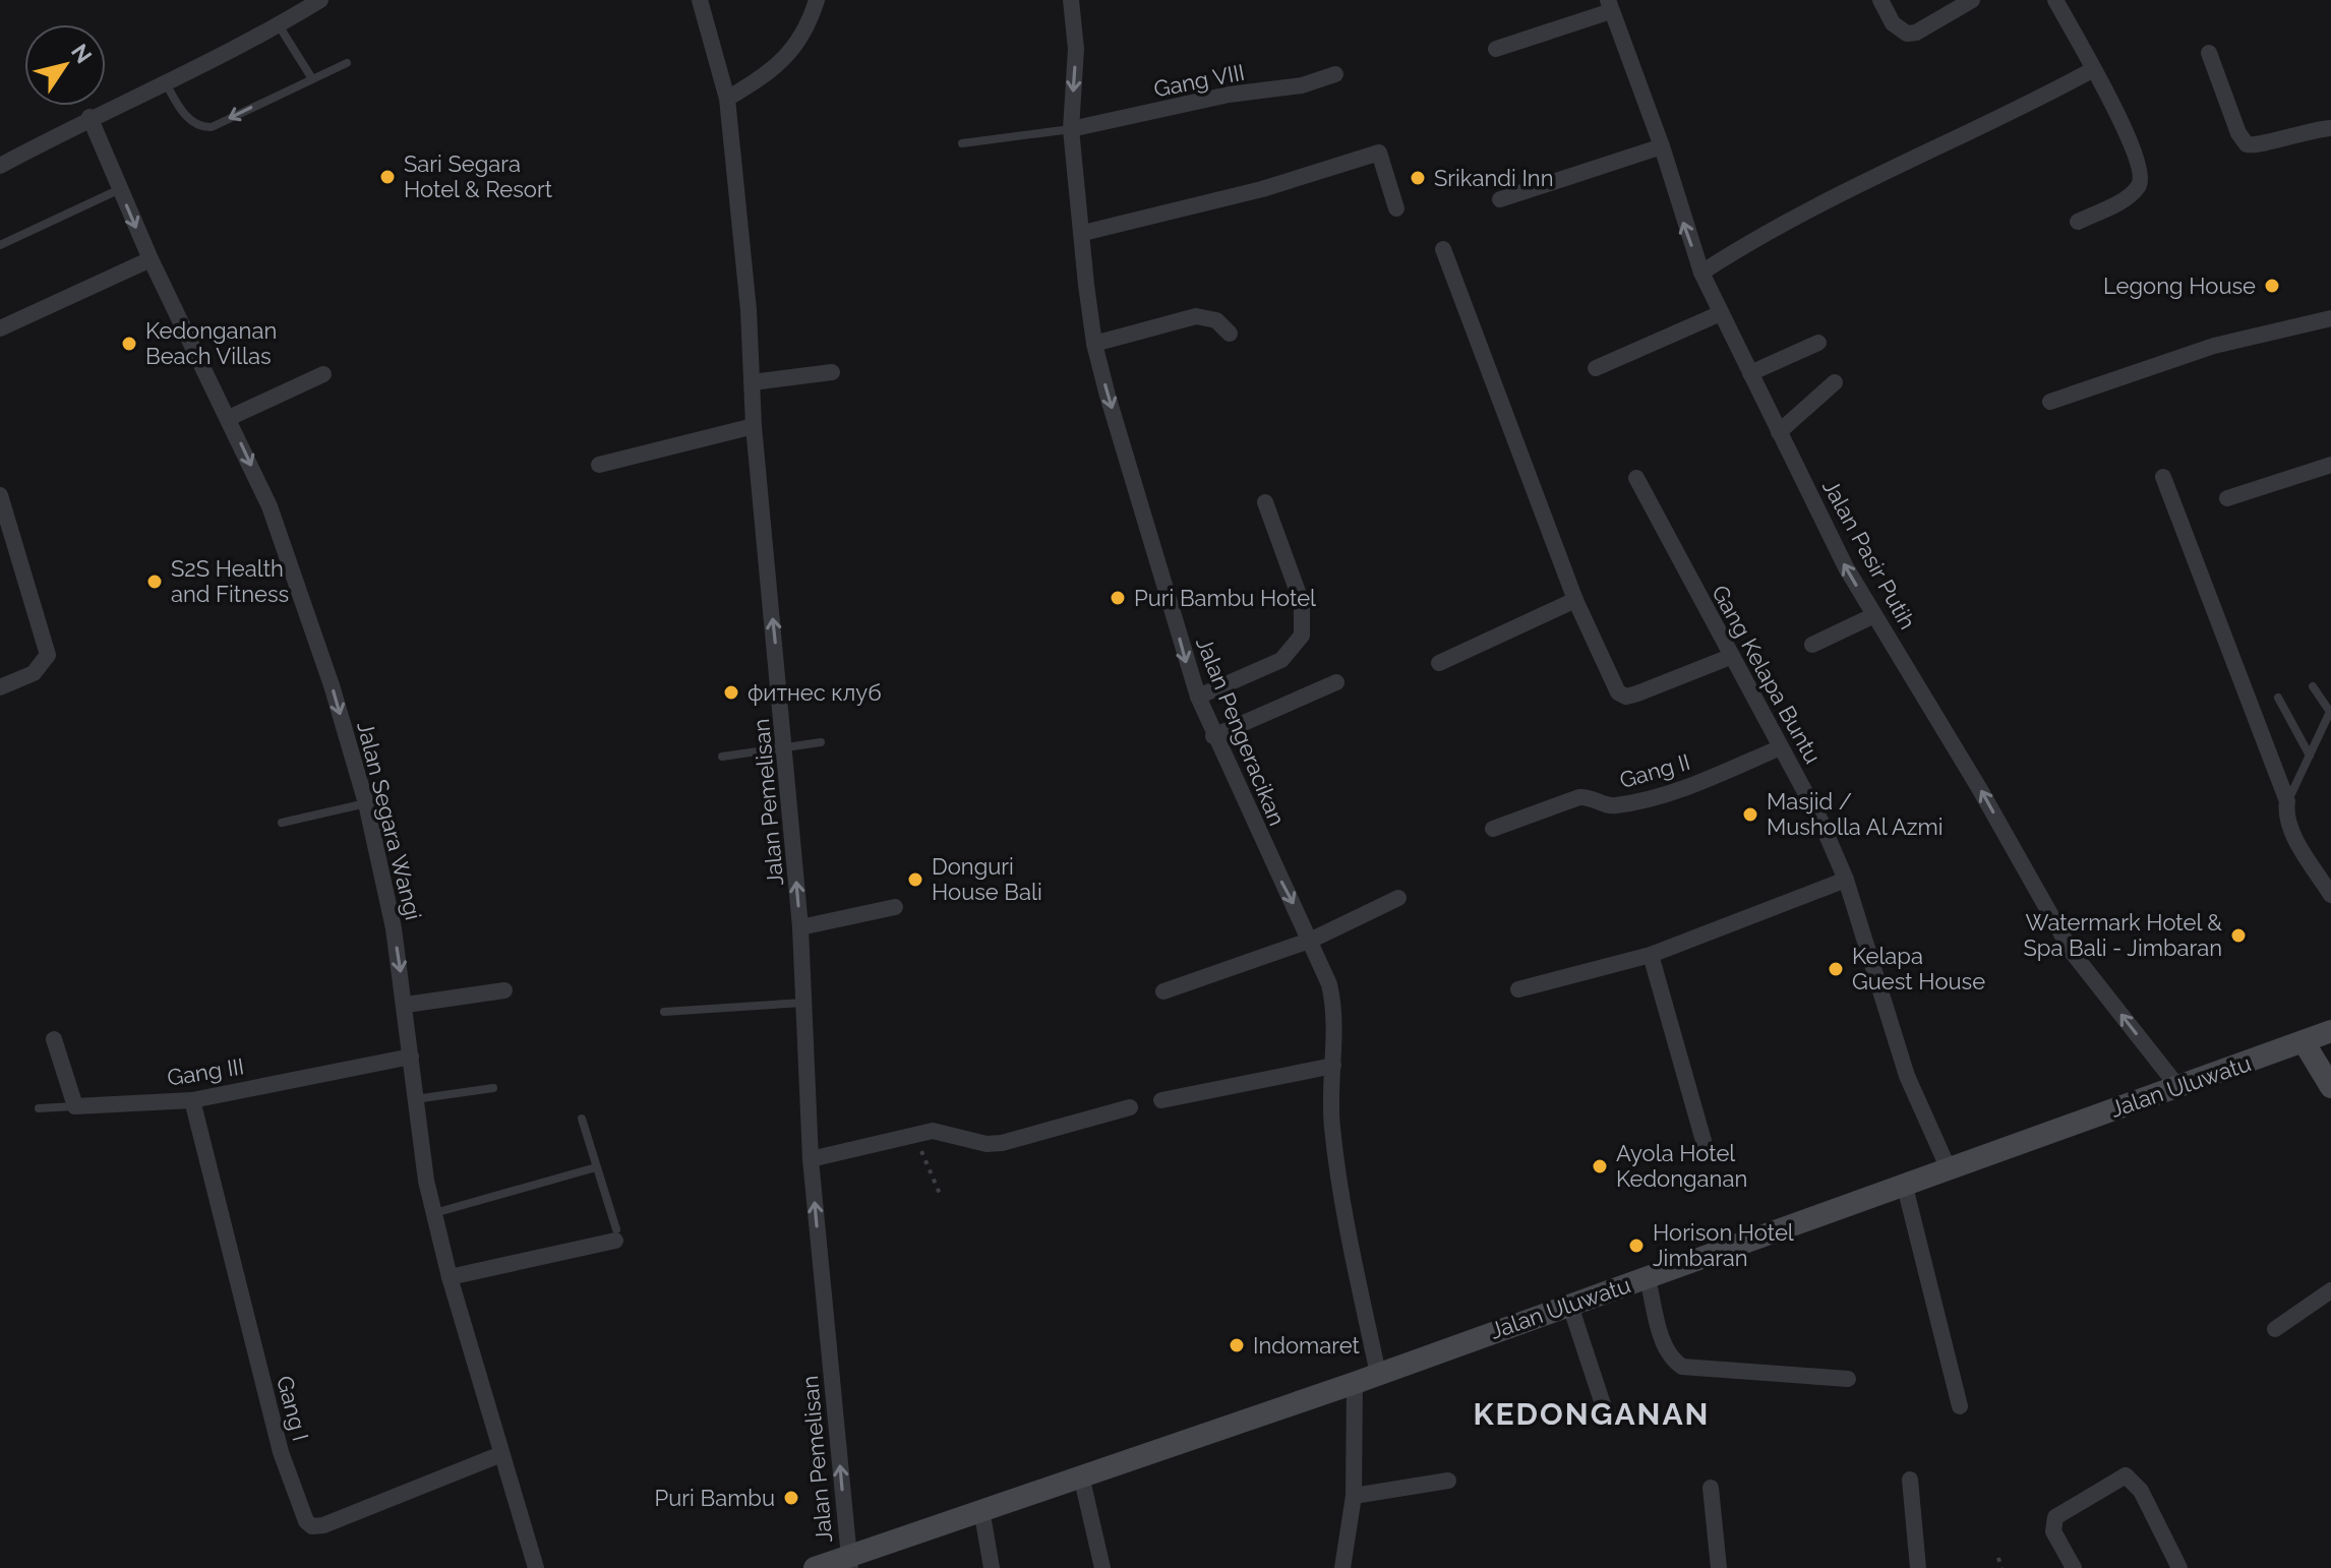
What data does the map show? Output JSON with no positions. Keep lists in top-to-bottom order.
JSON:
{
  "streets": {
    "street": [
      "Gang VIII",
      "Jalan Pasir Putih",
      "Gang Kelapa Buntu",
      "Jalan Pengeracikan",
      "Gang II",
      "Jalan Pemelisan",
      "Jalan Segara Wangi",
      "Gang III",
      "Jalan Uluwatu",
      "Gang I"
    ]
  },
  "crossings": [
    ["Gang VIII", "Jalan Pengeracikan"],
    ["Jalan Pasir Putih", "Jalan Uluwatu"],
    ["Gang Kelapa Buntu", "Gang II"],
    ["Gang Kelapa Buntu", "Jalan Uluwatu"],
    ["Jalan Pengeracikan", "Jalan Uluwatu"],
    ["Jalan Pemelisan", "Jalan Uluwatu"],
    ["Jalan Segara Wangi", "Gang III"],
    ["Jalan Segara Wangi", "Gang I"],
    ["Gang III", "Gang I"]
  ],
  "one_way": [
    "Jalan Pasir Putih",
    "Jalan Pengeracikan",
    "Jalan Pemelisan",
    "Jalan Segara Wangi"
  ],
  "districts": ["KEDONGANAN"],
  "places": [
    "Sari Segara Hotel & Resort",
    "Srikandi Inn",
    "Legong House",
    "Kedonganan Beach Villas",
    "S2S Health and Fitness",
    "Puri Bambu Hotel",
    "фитнес клуб",
    "Masjid / Musholla Al Azmi",
    "Donguri House Bali",
    "Watermark Hotel & Spa Bali - Jimbaran",
    "Kelapa Guest House",
    "Ayola Hotel Kedonganan",
    "Horison Hotel Jimbaran",
    "Indomaret",
    "Puri Bambu"
  ],
  "north": "top right"
}
